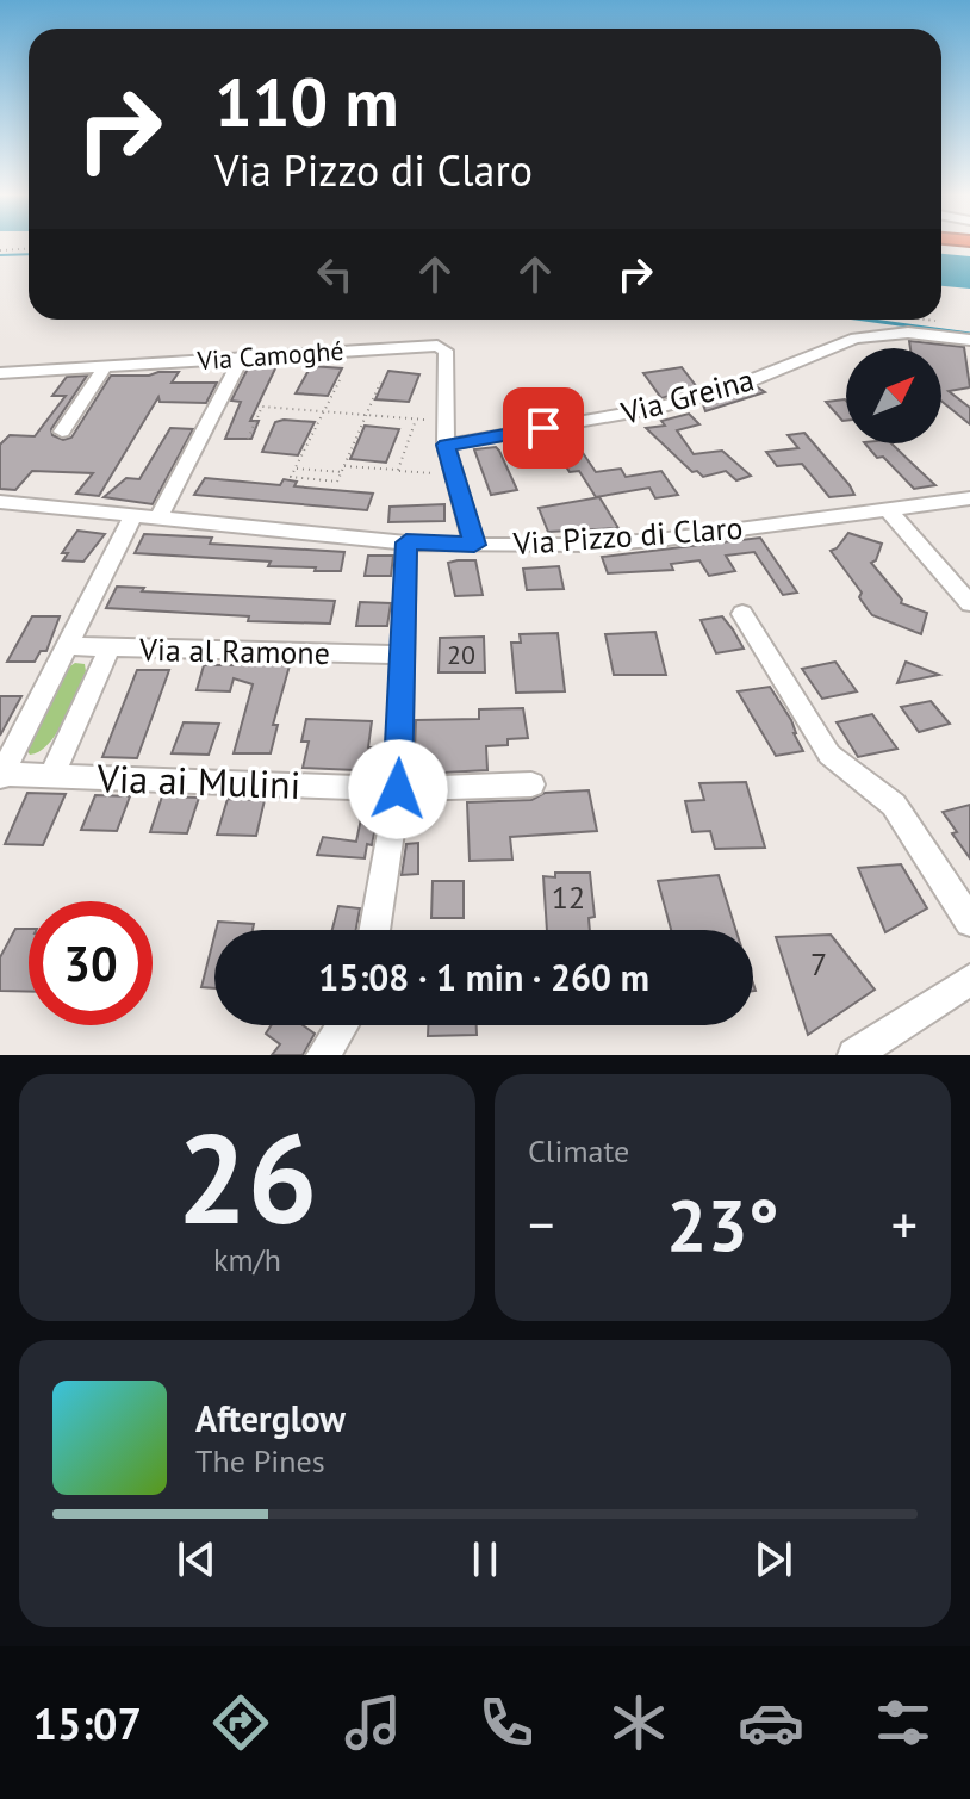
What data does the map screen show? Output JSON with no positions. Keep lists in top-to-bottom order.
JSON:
{
  "streets": {
    "street": [
      "Via Camoghé",
      "Via Greina",
      "Via Pizzo di Claro",
      "Via al Ramone",
      "Via ai Mulini"
    ]
  },
  "crossings": [
    ["Via Camoghé", "Via Greina"]
  ],
  "house_numbers": ["20", "12", "7"],
  "north": "top right",
  "page": {
    "turn": ["110 m", "Via Pizzo di Claro"],
    "limit": "30",
    "trip": "15:08 · 1 min · 260 m",
    "tile": [
      ["26", "km/h"],
      "Climate"
    ],
    "heat": ["−", "23°", "+"],
    "song": ["Afterglow", "The Pines"],
    "tabs": "15:07"
  }
}
